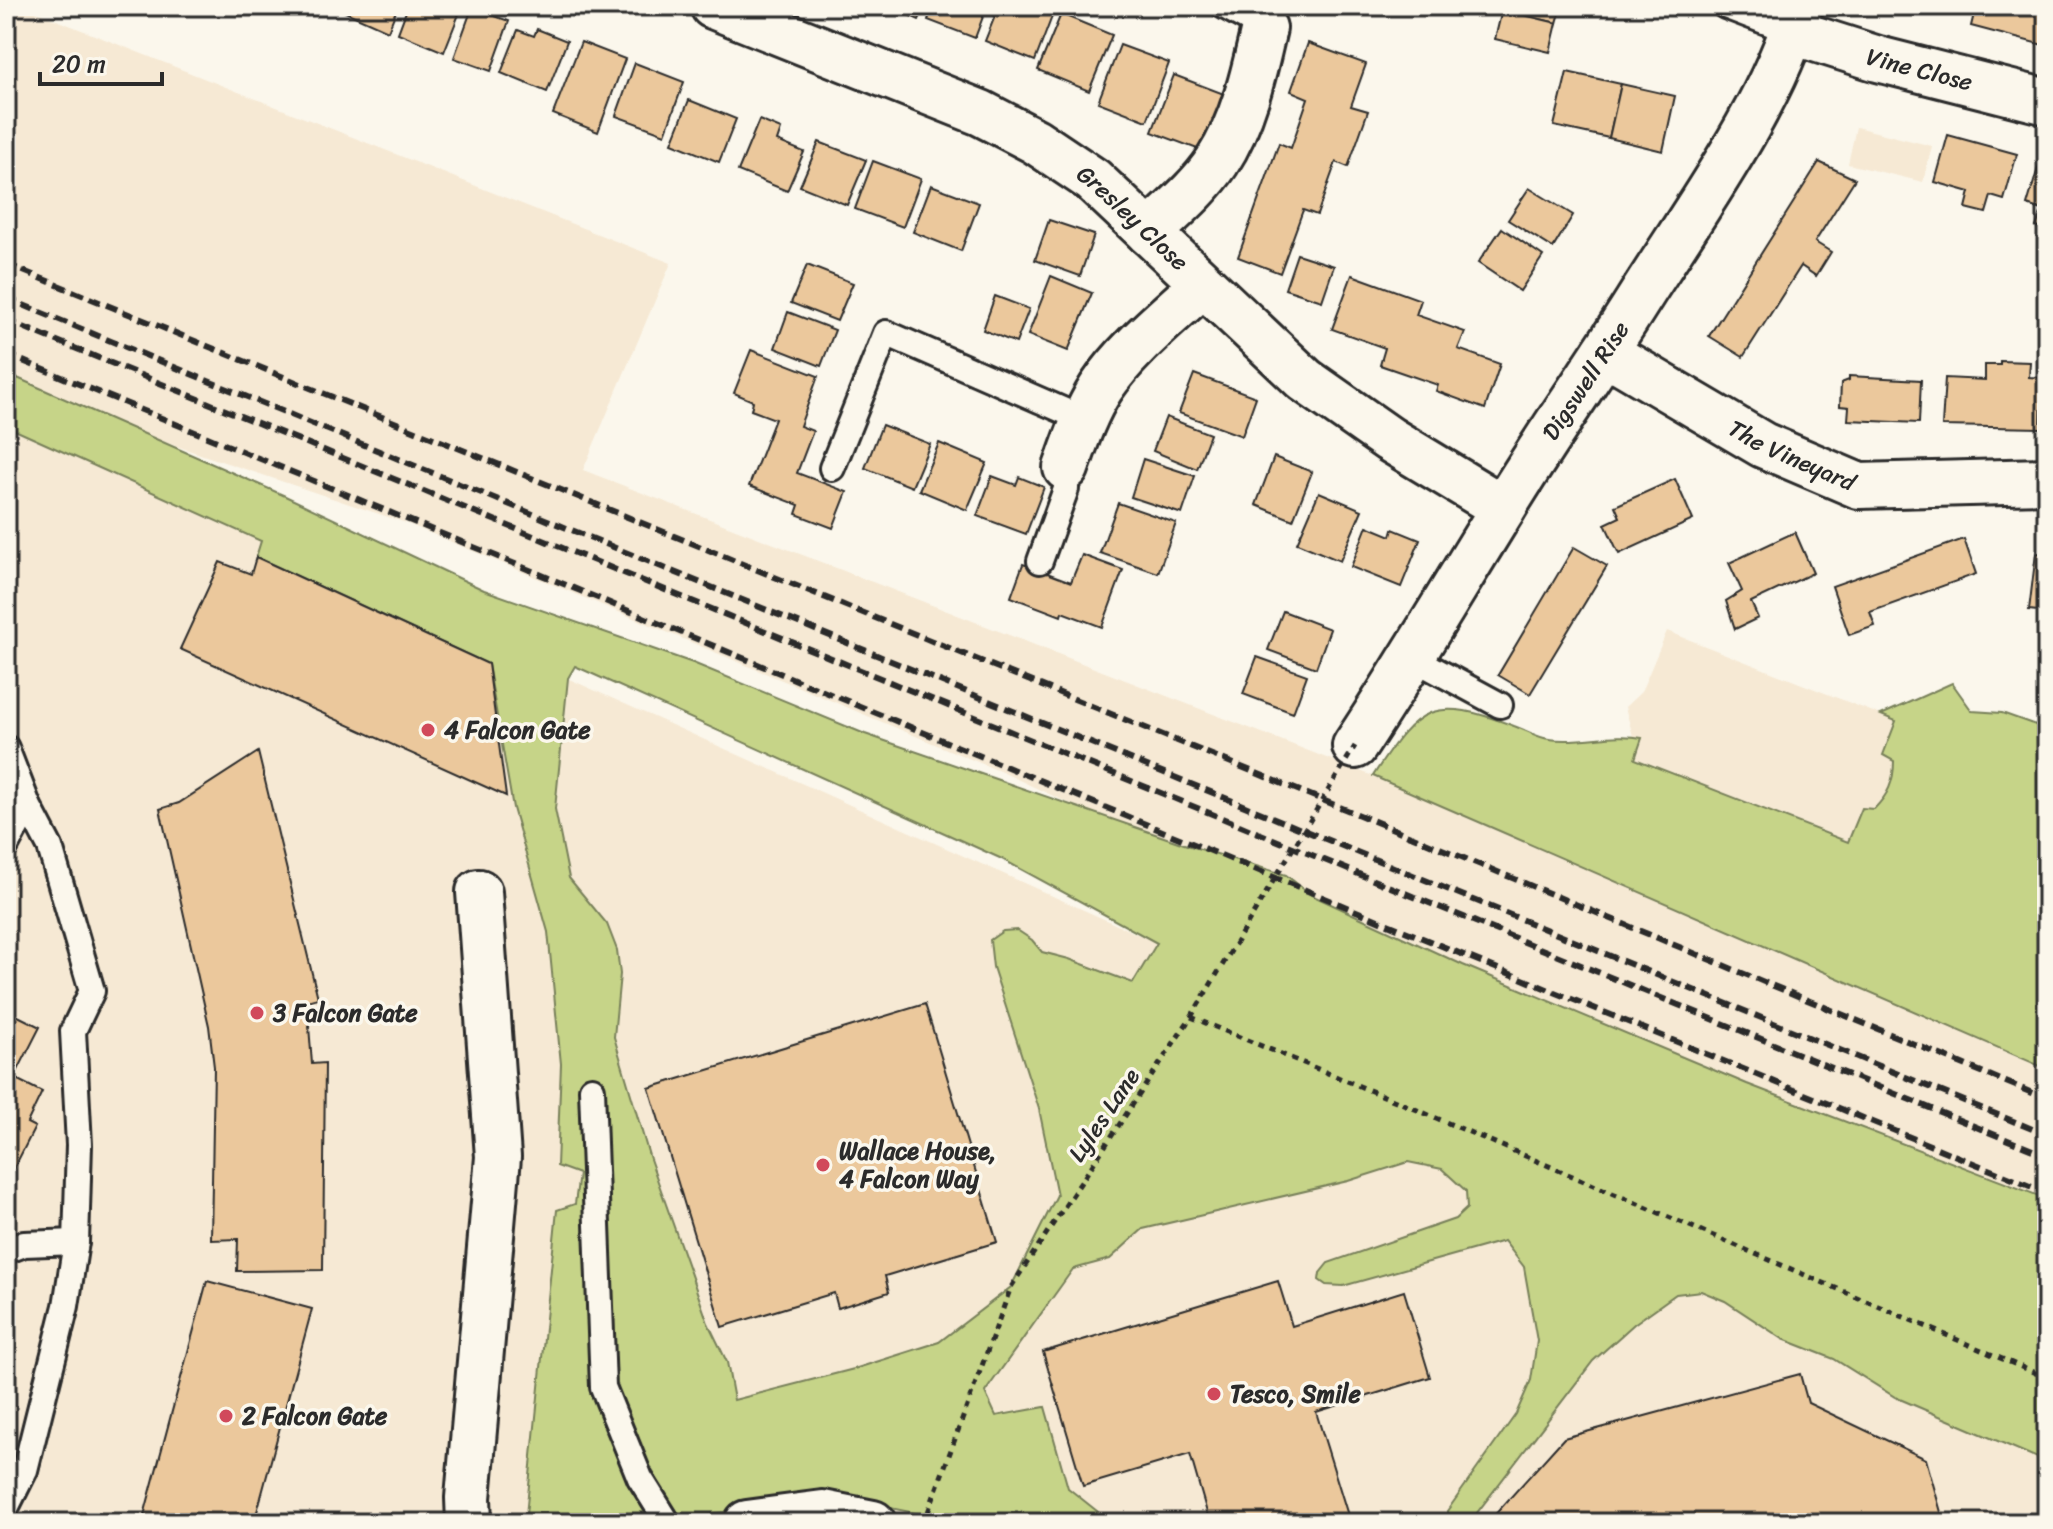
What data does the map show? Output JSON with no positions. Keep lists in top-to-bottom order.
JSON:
{
  "streets": {
    "street": [
      "Vine Close",
      "Gresley Close",
      "Digswell Rise",
      "The Vineyard"
    ],
    "path": ["Lyles Lane"]
  },
  "crossings": [
    ["Vine Close", "Digswell Rise"],
    ["Gresley Close", "Digswell Rise"],
    ["Digswell Rise", "The Vineyard"],
    ["Digswell Rise", "Lyles Lane"]
  ],
  "places": [
    "4 Falcon Gate",
    "3 Falcon Gate",
    "Wallace House, 4 Falcon Way",
    "Tesco, Smile",
    "2 Falcon Gate"
  ],
  "scale_bar": "20 m"
}
